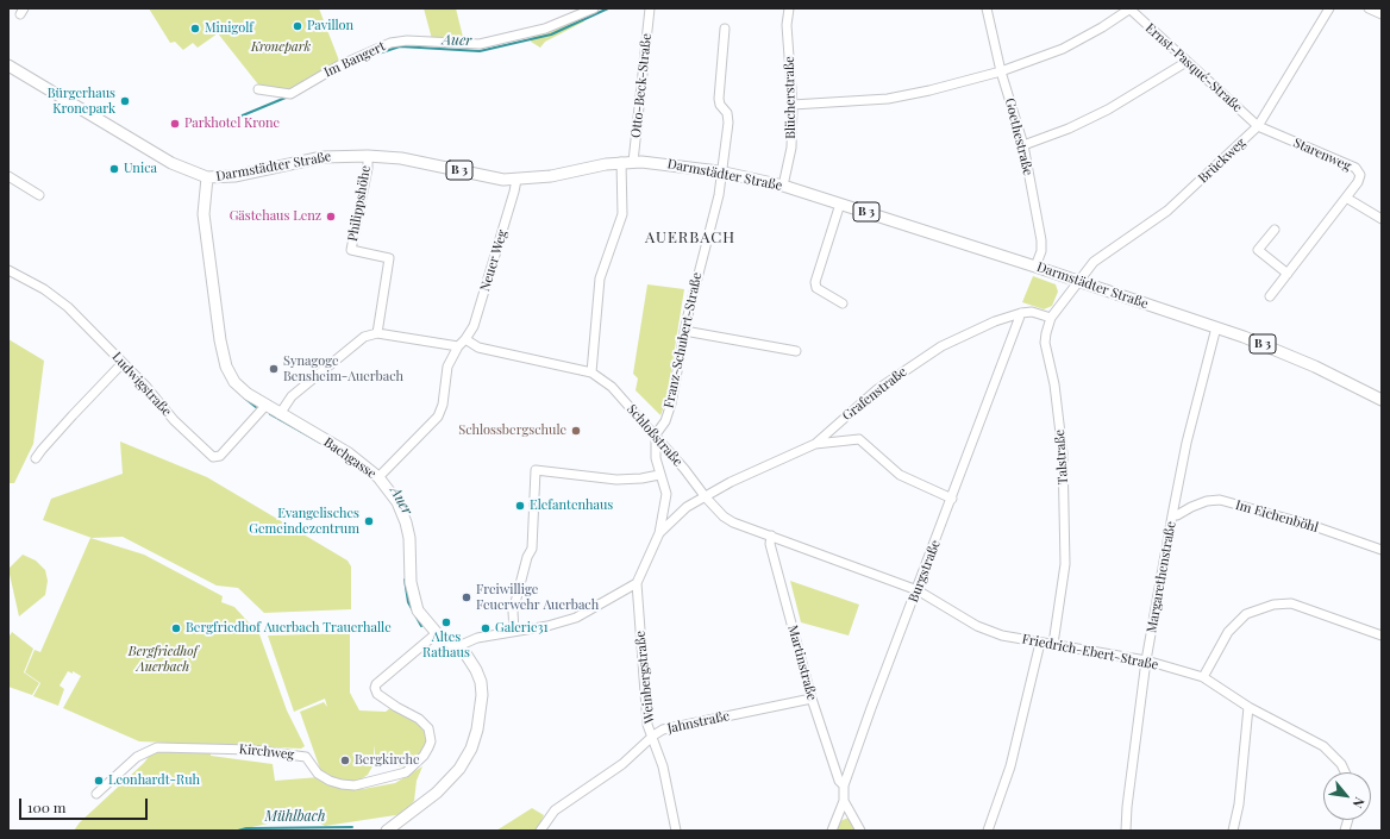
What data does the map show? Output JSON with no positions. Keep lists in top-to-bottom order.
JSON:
{
  "streets": {
    "main road": ["Darmstädter Straße", "B 3", "Bachgasse"],
    "street": [
      "Im Bangert",
      "Ernst-Pasqué-Straße",
      "Otto-Beck-Straße",
      "Blücherstraße",
      "Goethestraße",
      "Starenweg",
      "Brückweg",
      "Philippshöhe",
      "Neuer Weg",
      "Franz-Schubert-Straße",
      "Ludwigstraße",
      "Grafenstraße",
      "Schloßstraße",
      "Talstraße",
      "Im Eichenböhl",
      "Burgstraße",
      "Margarethenstraße",
      "Friedrich-Ebert-Straße",
      "Martinstraße",
      "Weinbergstraße",
      "Jahnstraße",
      "Kirchweg"
    ]
  },
  "crossings": [
    ["Ernst-Pasqué-Straße", "Starenweg"],
    ["Ernst-Pasqué-Straße", "Brückweg"],
    ["Otto-Beck-Straße", "Darmstädter Straße"],
    ["Blücherstraße", "Darmstädter Straße"],
    ["Goethestraße", "Darmstädter Straße"],
    ["Starenweg", "Brückweg"],
    ["Brückweg", "Darmstädter Straße"],
    ["Brückweg", "Talstraße"],
    ["Darmstädter Straße", "Philippshöhe"],
    ["Darmstädter Straße", "Neuer Weg"],
    ["Darmstädter Straße", "Franz-Schubert-Straße"],
    ["Darmstädter Straße", "Talstraße"],
    ["Darmstädter Straße", "Bachgasse"],
    ["Darmstädter Straße", "Margarethenstraße"],
    ["Neuer Weg", "Schloßstraße"],
    ["Franz-Schubert-Straße", "Grafenstraße"],
    ["Franz-Schubert-Straße", "Schloßstraße"],
    ["Ludwigstraße", "Bachgasse"],
    ["Grafenstraße", "Schloßstraße"],
    ["Grafenstraße", "Talstraße"],
    ["Grafenstraße", "Burgstraße"],
    ["Schloßstraße", "Burgstraße"],
    ["Schloßstraße", "Friedrich-Ebert-Straße"],
    ["Schloßstraße", "Martinstraße"],
    ["Talstraße", "Friedrich-Ebert-Straße"],
    ["Bachgasse", "Kirchweg"],
    ["Im Eichenböhl", "Margarethenstraße"],
    ["Burgstraße", "Friedrich-Ebert-Straße"],
    ["Burgstraße", "Martinstraße"],
    ["Margarethenstraße", "Friedrich-Ebert-Straße"],
    ["Martinstraße", "Jahnstraße"],
    ["Weinbergstraße", "Jahnstraße"]
  ],
  "districts": ["AUERBACH"],
  "water": ["Auer", "Mühlbach"],
  "parks": ["Kronepark", "Bergfriedhof Auerbach"],
  "places": [
    "Pavillon",
    "Minigolf",
    "Bürgerhaus Kronepark",
    "Parkhotel Krone",
    "Unica",
    "Gästehaus Lenz",
    "Synagoge Bensheim-Auerbach",
    "Schlossbergschule",
    "Elefantenhaus",
    "Evangelisches Gemeindezentrum",
    "Freiwillige Feuerwehr Auerbach",
    "Altes Rathaus",
    "Bergfriedhof Auerbach Trauerhalle",
    "Galerie31",
    "Bergkirche",
    "Leonhardt-Ruh"
  ],
  "scale_bar": "100 m",
  "north": "bottom right"
}
